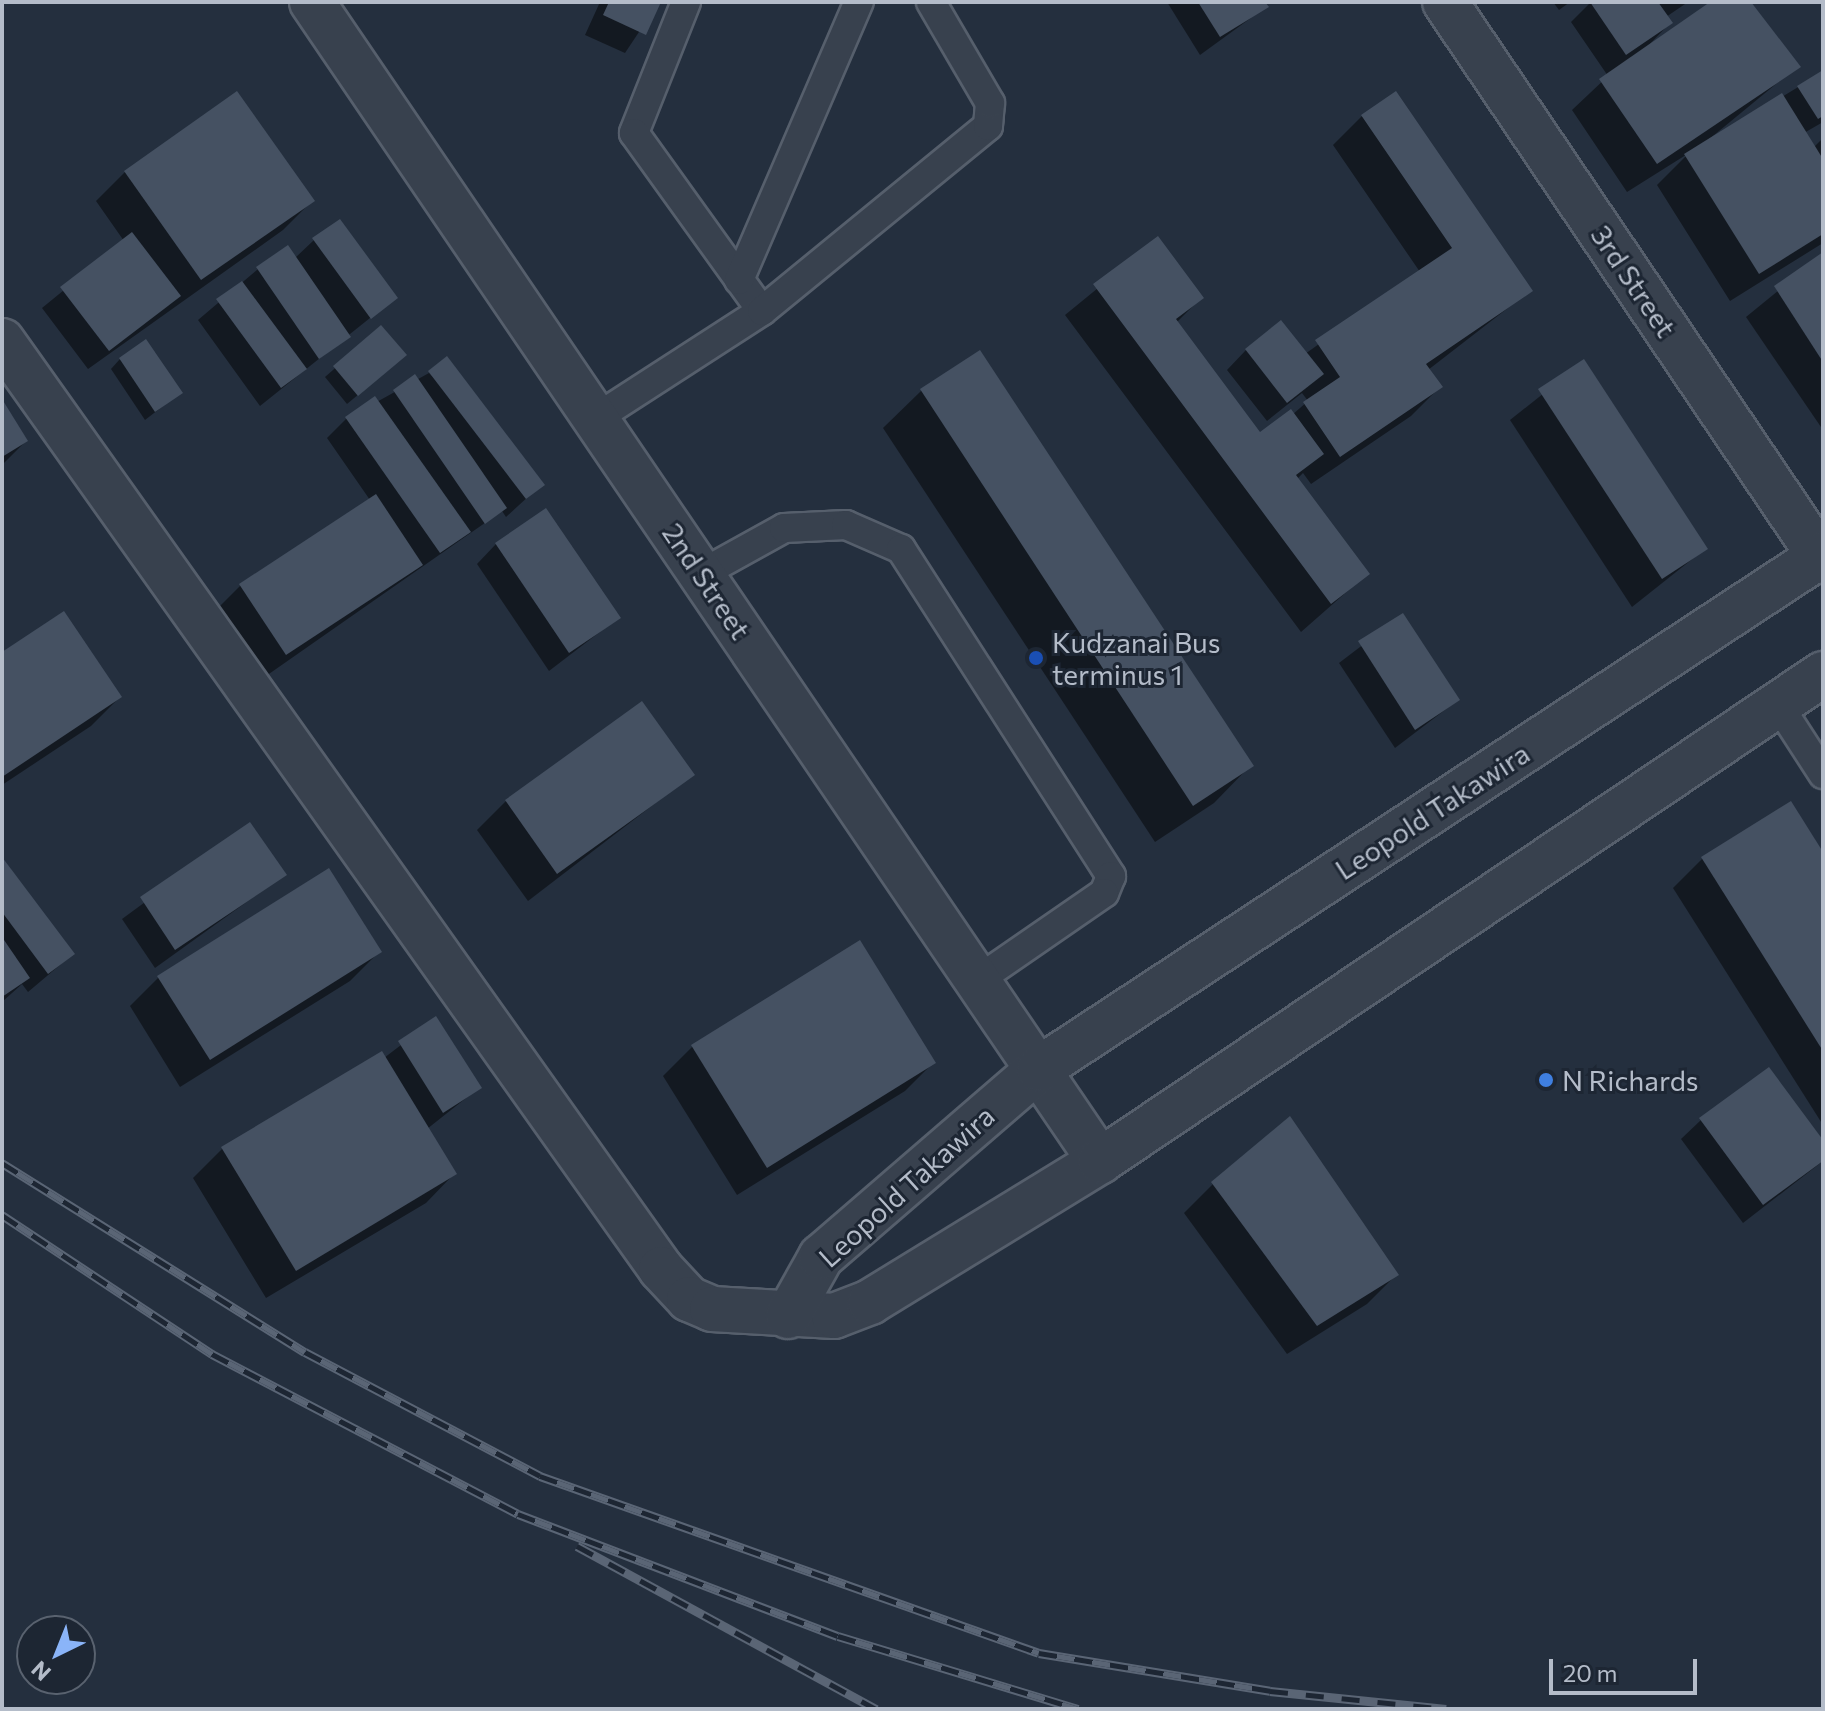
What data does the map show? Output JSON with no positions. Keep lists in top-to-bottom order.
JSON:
{
  "streets": {
    "street": ["3rd Street", "2nd Street", "Leopold Takawira"]
  },
  "crossings": [
    ["3rd Street", "Leopold Takawira"],
    ["2nd Street", "Leopold Takawira"]
  ],
  "places": ["Kudzanai Bus terminus 1", "N Richards"],
  "scale_bar": "20 m",
  "north": "bottom left"
}
